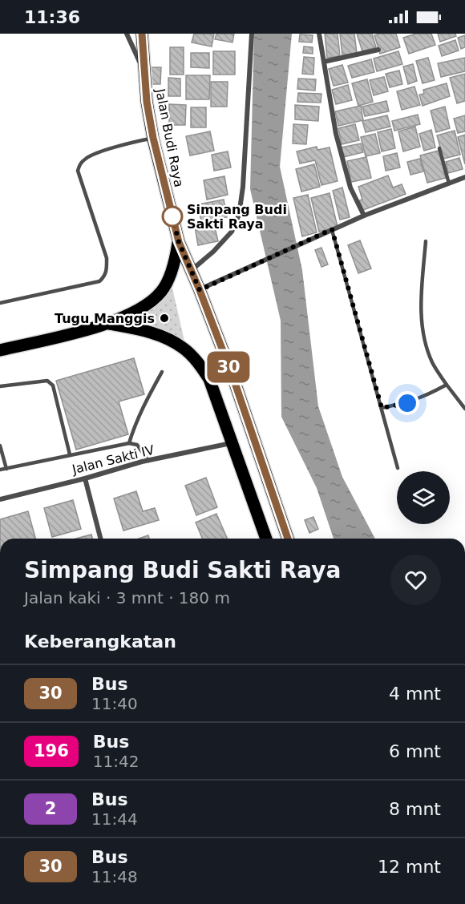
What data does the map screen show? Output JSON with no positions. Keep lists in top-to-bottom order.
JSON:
{
  "streets": {
    "main road": ["Jalan Budi Raya"],
    "street": ["Jalan Sakti IV"]
  },
  "places": ["Simpang Budi Sakti Raya", "Tugu Manggis"],
  "lines": ["bus line 30"],
  "page": {
    "status": "11:36",
    "on_map": "30",
    "heading": [
      ["Simpang Budi Sakti Raya", "Jalan kaki · 3 mnt · 180 m"],
      "Keberangkatan"
    ],
    "list": [
      {
        "mark": "30",
        "name": "Bus",
        "note": "11:40",
        "value": "4 mnt"
      },
      {
        "mark": "196",
        "name": "Bus",
        "note": "11:42",
        "value": "6 mnt"
      },
      {
        "mark": "2",
        "name": "Bus",
        "note": "11:44",
        "value": "8 mnt"
      },
      {
        "mark": "30",
        "name": "Bus",
        "note": "11:48",
        "value": "12 mnt"
      }
    ]
  }
}
